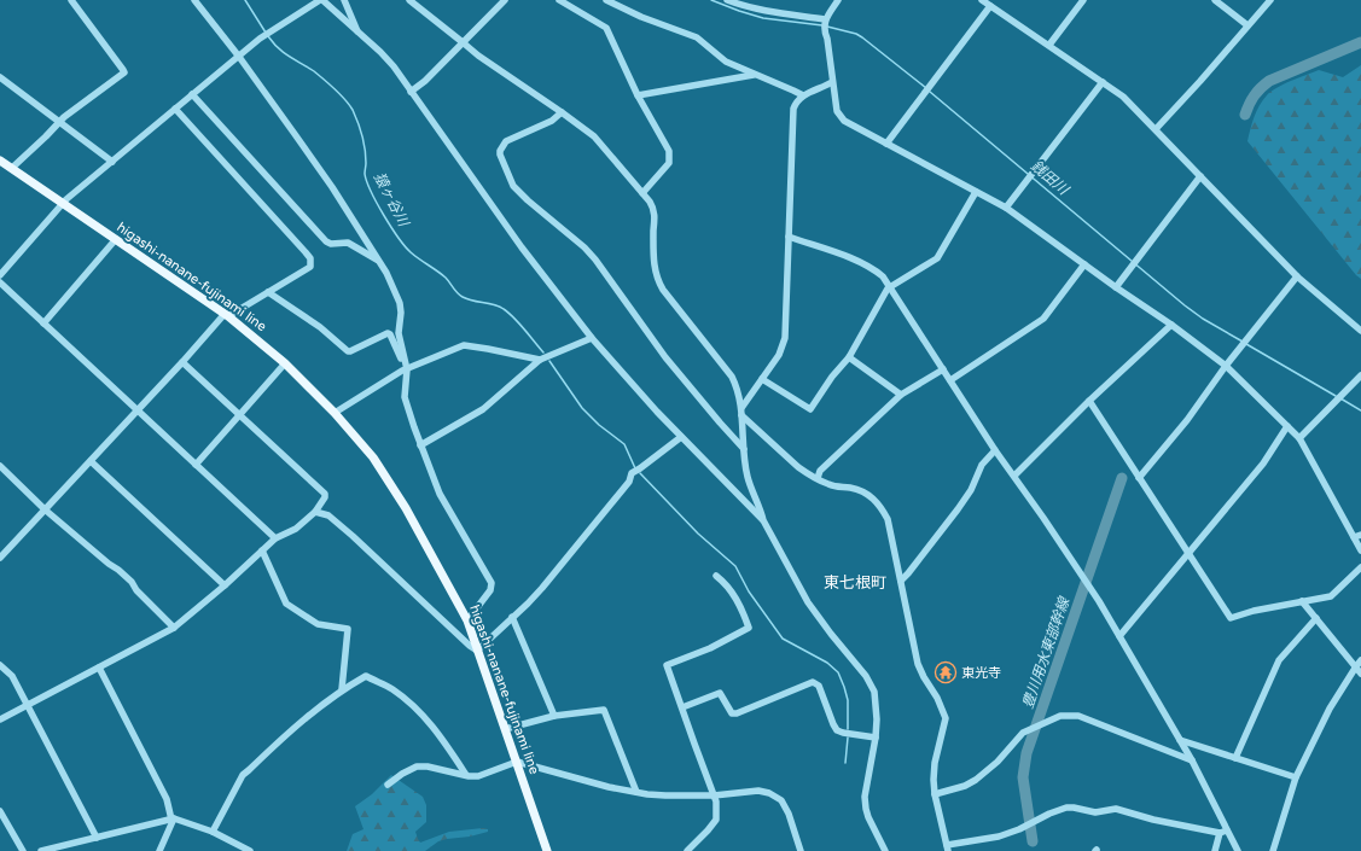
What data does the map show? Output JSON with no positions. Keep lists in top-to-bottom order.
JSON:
{
  "streets": {
    "main road": ["higashi-nanane-fujinami line"]
  },
  "districts": ["東七根町"],
  "water": ["銭田川", "猿ヶ谷川", "豊川用水東部幹線"],
  "places": {
    "temple": ["東光寺"]
  }
}
